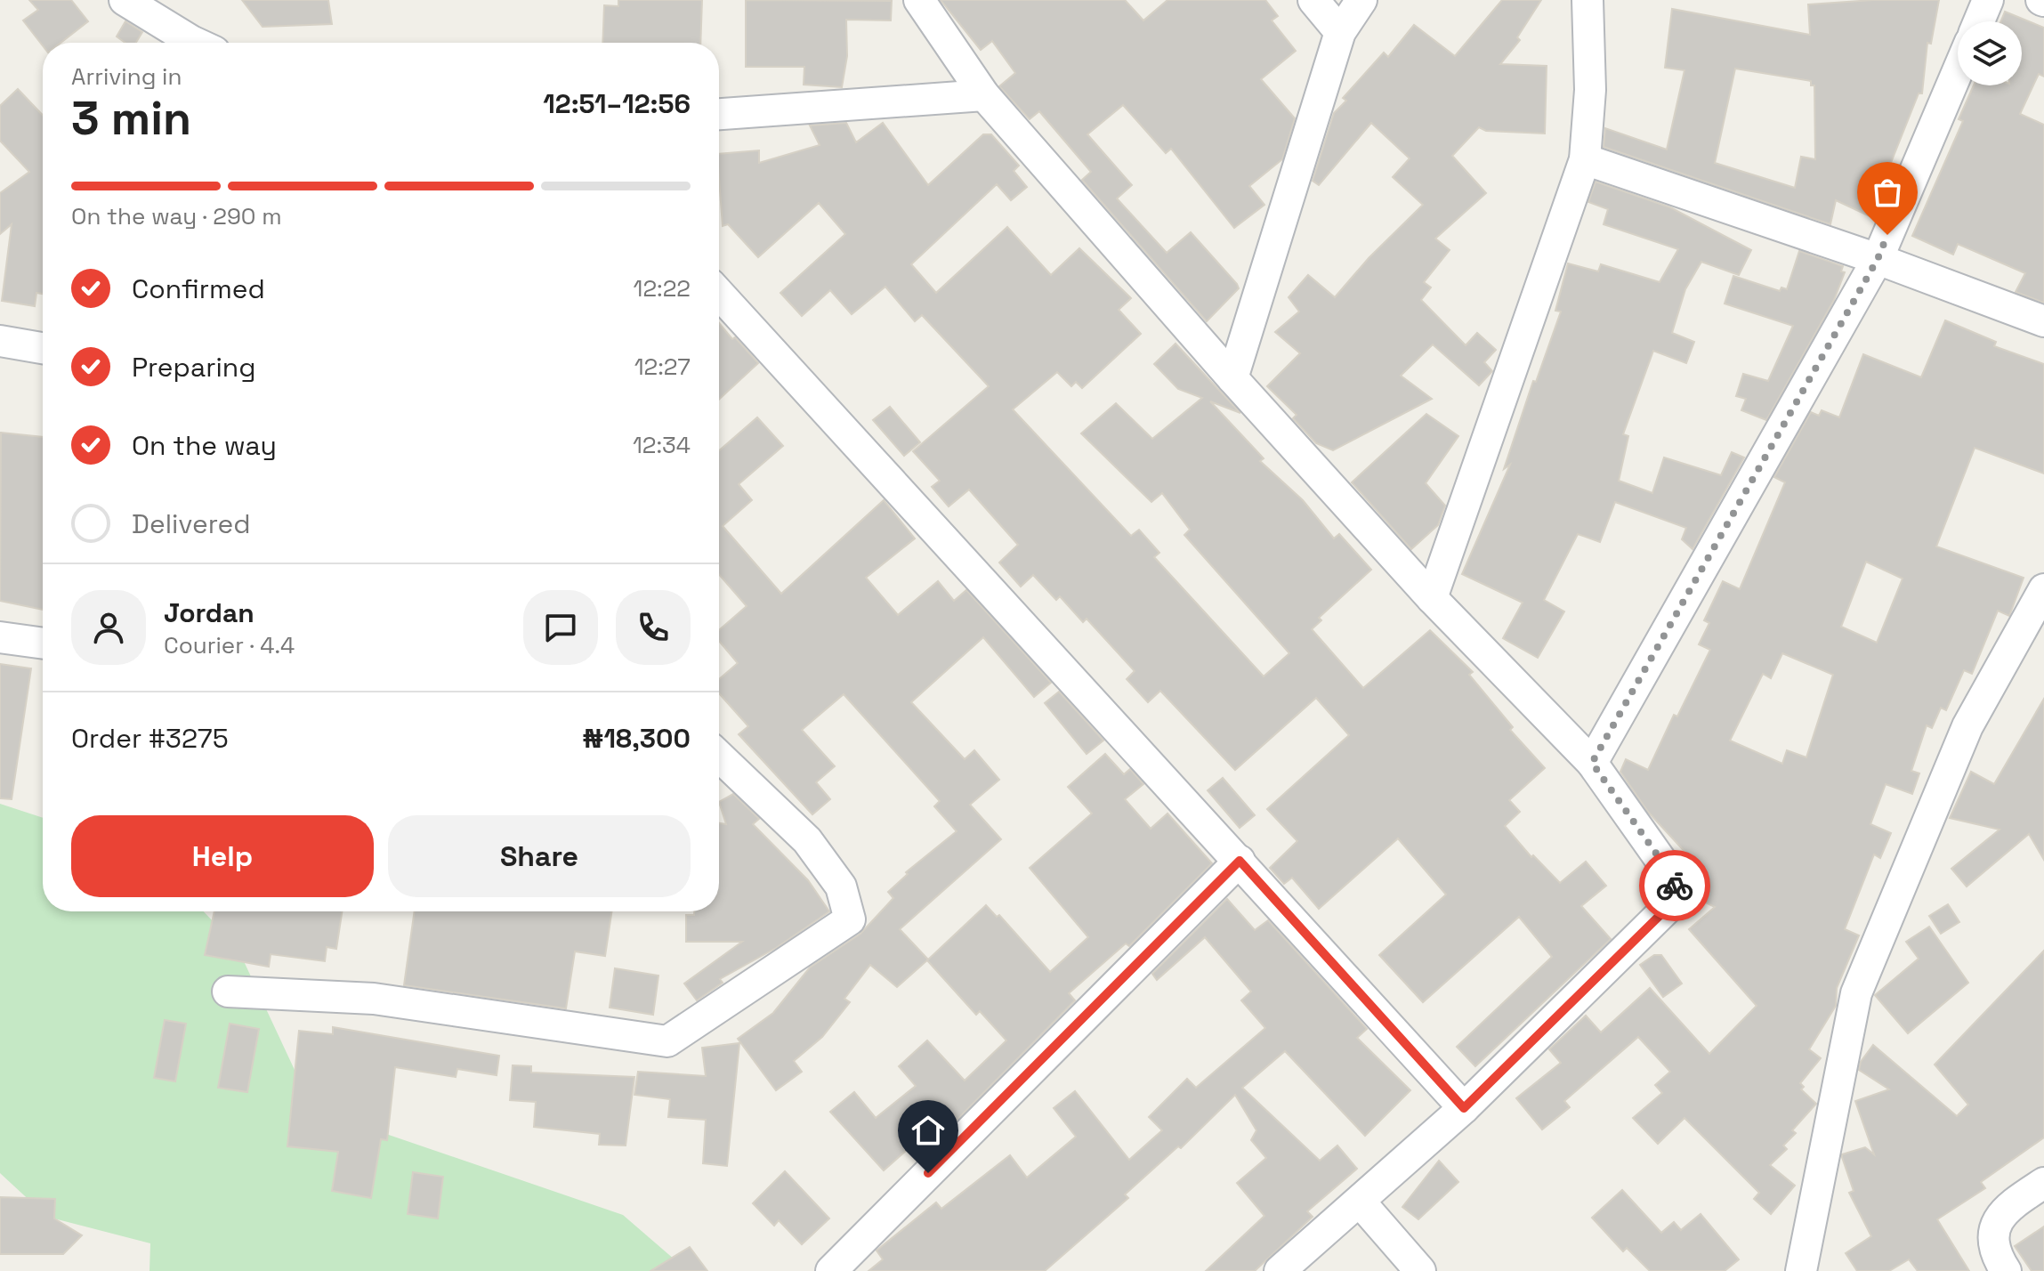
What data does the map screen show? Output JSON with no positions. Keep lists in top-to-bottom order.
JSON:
{
  "page": {
    "heading": ["3 min", "Arriving in", "12:51–12:56"],
    "panel": [
      "Jordan",
      "Courier · 4.4",
      "Order #3275",
      "₦18,300"
    ],
    "bar": "On the way · 290 m",
    "list": [
      ["Confirmed", "12:22"],
      ["Preparing", "12:27"],
      ["On the way", "12:34"],
      "Delivered"
    ],
    "buttons": ["Help", "Share"]
  }
}
